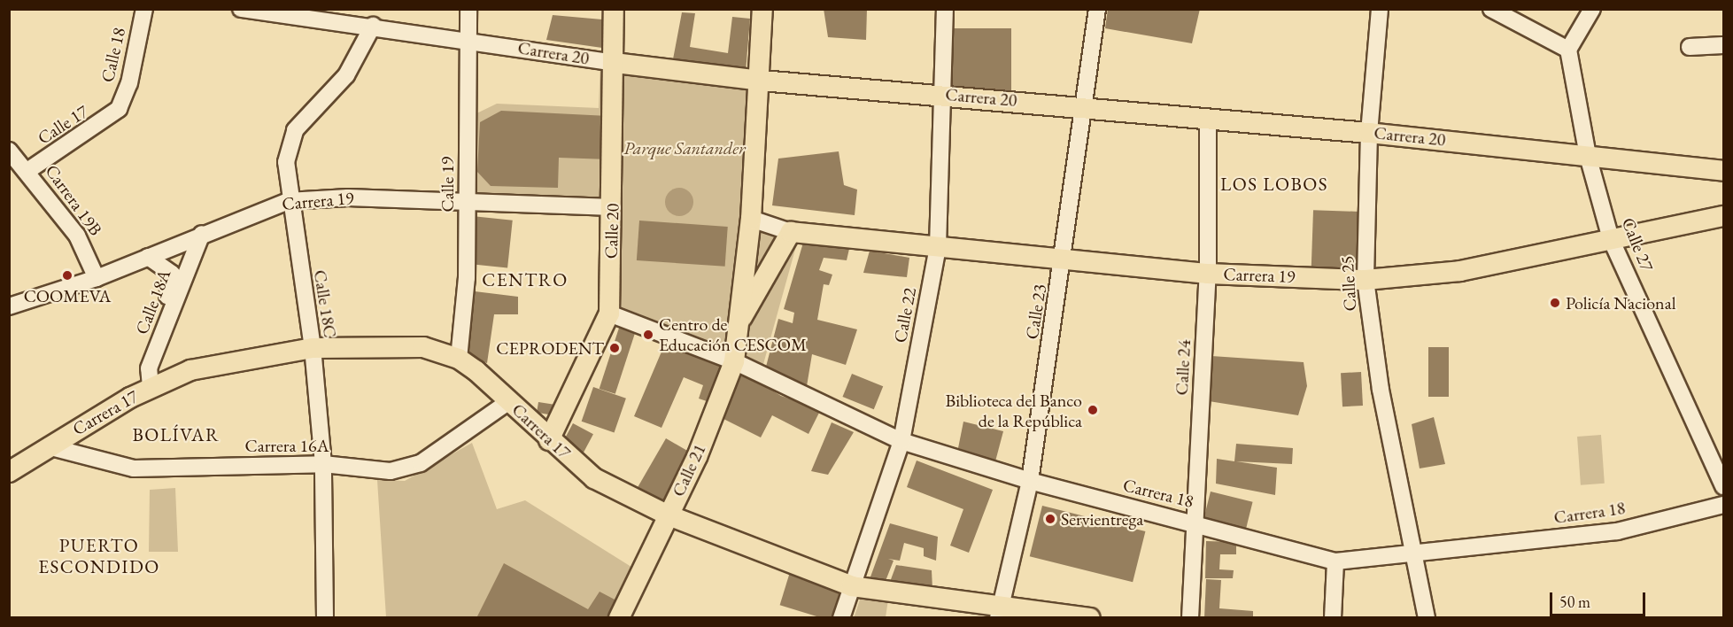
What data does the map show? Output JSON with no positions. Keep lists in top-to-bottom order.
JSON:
{
  "streets": {
    "main road": [
      "Carrera 20",
      "Carrera 19",
      "Calle 20",
      "Carrera 17",
      "Calle 21"
    ],
    "street": [
      "Calle 18",
      "Calle 17",
      "Calle 19",
      "Carrera 19B",
      "Calle 27",
      "Calle 25",
      "Calle 18A",
      "Calle 18C",
      "Calle 23",
      "Calle 22",
      "Calle 24",
      "Carrera 16A",
      "Carrera 18"
    ]
  },
  "crossings": [
    ["Carrera 20", "Calle 19"],
    ["Carrera 20", "Calle 20"],
    ["Carrera 20", "Calle 27"],
    ["Carrera 20", "Calle 25"],
    ["Carrera 20", "Calle 18C"],
    ["Carrera 20", "Calle 23"],
    ["Carrera 20", "Calle 22"],
    ["Carrera 20", "Calle 24"],
    ["Carrera 20", "Calle 21"],
    ["Calle 18", "Calle 17"],
    ["Calle 17", "Carrera 19B"],
    ["Calle 19", "Carrera 19"],
    ["Calle 19", "Carrera 17"],
    ["Carrera 19B", "Carrera 19"],
    ["Carrera 19", "Calle 20"],
    ["Carrera 19", "Calle 27"],
    ["Carrera 19", "Calle 25"],
    ["Carrera 19", "Calle 18A"],
    ["Carrera 19", "Calle 18C"],
    ["Carrera 19", "Calle 23"],
    ["Carrera 19", "Calle 22"],
    ["Carrera 19", "Calle 24"],
    ["Carrera 19", "Calle 21"],
    ["Calle 20", "Carrera 17"],
    ["Calle 20", "Carrera 18"],
    ["Calle 25", "Carrera 18"],
    ["Calle 18A", "Carrera 17"],
    ["Calle 18C", "Carrera 17"],
    ["Calle 18C", "Carrera 16A"],
    ["Calle 23", "Carrera 17"],
    ["Calle 23", "Carrera 18"],
    ["Calle 22", "Carrera 17"],
    ["Calle 22", "Carrera 18"],
    ["Calle 24", "Carrera 18"],
    ["Carrera 17", "Carrera 16A"],
    ["Carrera 17", "Calle 21"],
    ["Calle 21", "Carrera 18"]
  ],
  "districts": [
    "LOS LOBOS",
    "CENTRO",
    "BOLÍVAR",
    "PUERTO ESCONDIDO"
  ],
  "parks": ["Parque Santander"],
  "places": [
    "COOMEVA",
    "Policía Nacional",
    "Centro de Educación CESCOM",
    "CEPRODENT",
    "Biblioteca del Banco de la República",
    "Servientrega"
  ],
  "scale_bar": "50 m"
}
